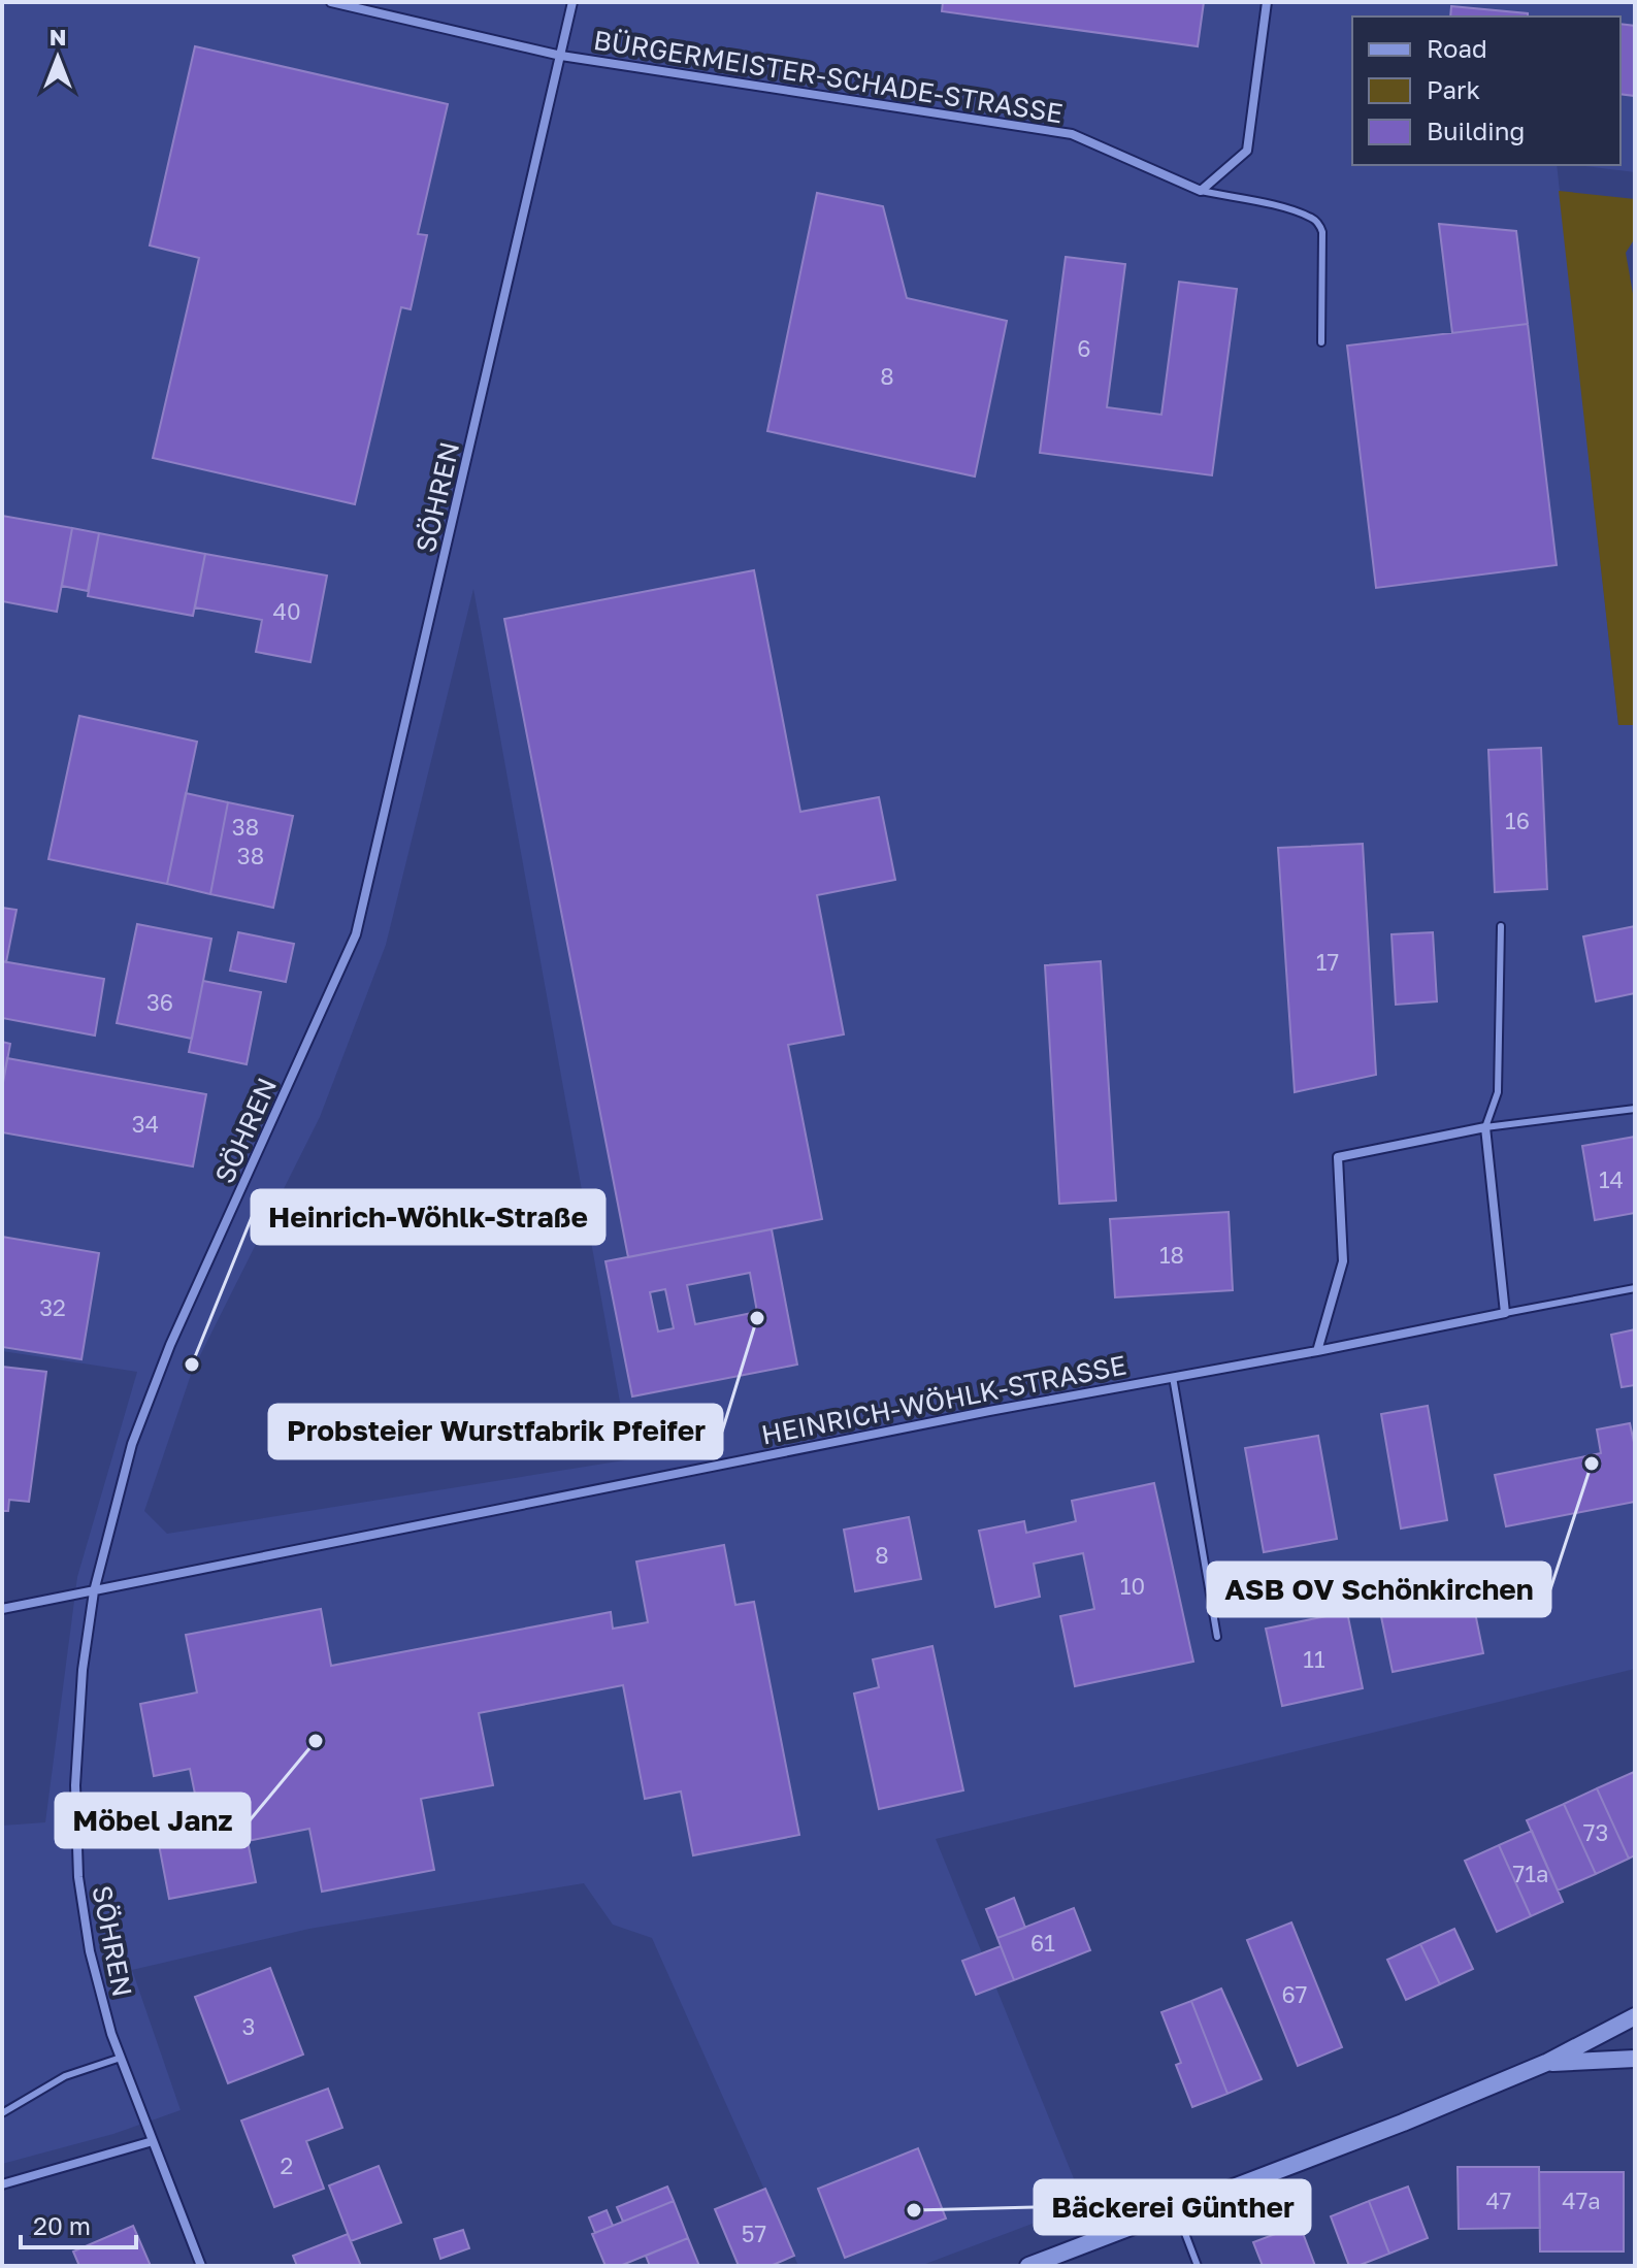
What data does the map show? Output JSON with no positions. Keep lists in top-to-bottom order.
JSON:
{
  "streets": {
    "street": ["BÜRGERMEISTER-SCHADE-STRASSE", "SÖHREN", "HEINRICH-WÖHLK-STRASSE"]
  },
  "crossings": [
    ["BÜRGERMEISTER-SCHADE-STRASSE", "SÖHREN"],
    ["SÖHREN", "HEINRICH-WÖHLK-STRASSE"]
  ],
  "places": [
    "Probsteier Wurstfabrik Pfeifer",
    "Heinrich-Wöhlk-Straße",
    "ASB OV Schönkirchen",
    "Möbel Janz",
    "Bäckerei Günther"
  ],
  "house_numbers": [
    "6",
    "8",
    "40",
    "16",
    "38",
    "38",
    "17",
    "36",
    "34",
    "14",
    "18",
    "32",
    "8",
    "10",
    "11",
    "73",
    "71a",
    "61",
    "67",
    "3",
    "2",
    "47",
    "47a",
    "57"
  ],
  "legend": ["Road", "Park", "Building"],
  "scale_bar": "20 m",
  "north": "top"
}
